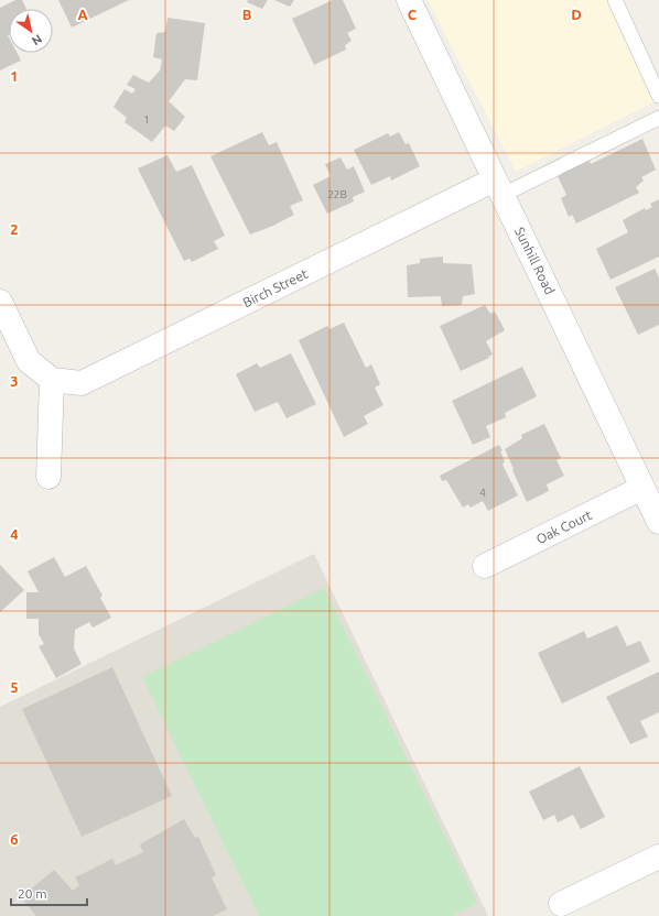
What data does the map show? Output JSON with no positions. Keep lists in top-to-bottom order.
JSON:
{
  "streets": {
    "street": ["Sunhill Road", "Birch Street", "Oak Court"]
  },
  "crossings": [
    ["Sunhill Road", "Birch Street"],
    ["Sunhill Road", "Oak Court"]
  ],
  "house_numbers": ["1", "22B", "4"],
  "scale_bar": "20 m",
  "north": "bottom right",
  "grid": {
    "columns": [
      "A",
      "B",
      "C",
      "D"
    ],
    "rows": [
      "1",
      "2",
      "3",
      "4",
      "5",
      "6"
    ]
  }
}
